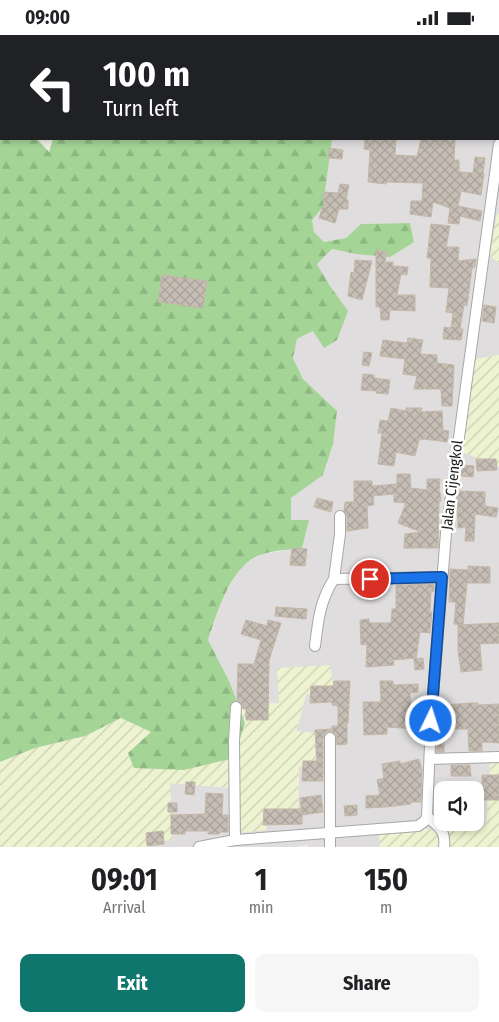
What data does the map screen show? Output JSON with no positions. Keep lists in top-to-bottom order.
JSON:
{
  "streets": {
    "street": ["Jalan Cijengkol"]
  },
  "page": {
    "status": "09:00",
    "turn": ["100 m", "Turn left"],
    "eta": [
      "09:01",
      "Arrival",
      "1",
      "min",
      "150",
      "m"
    ],
    "buttons": ["Exit", "Share"]
  }
}
